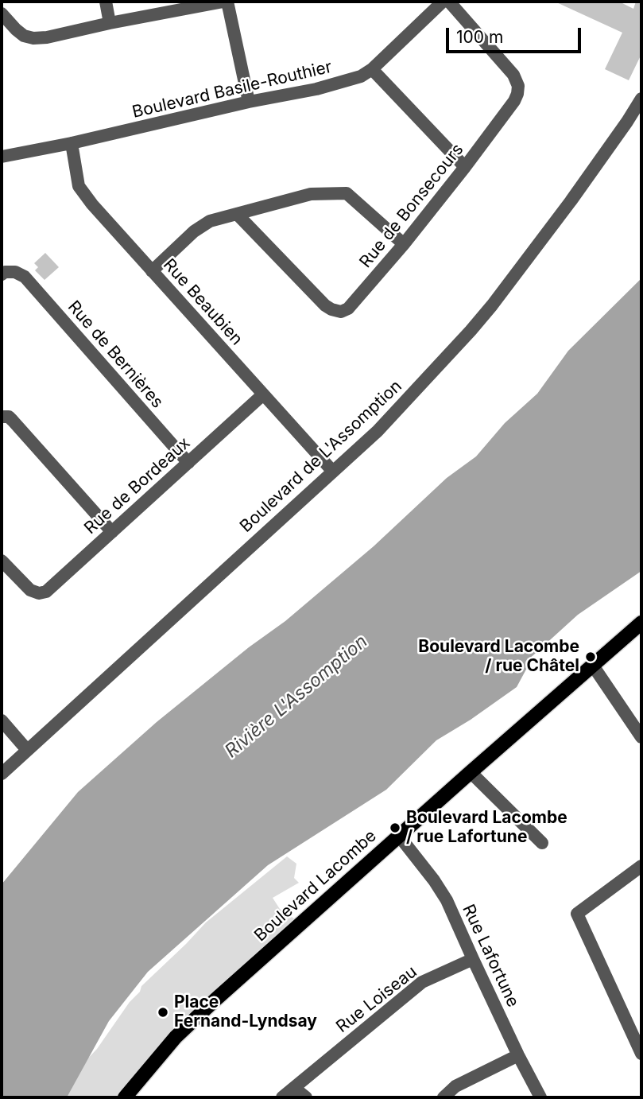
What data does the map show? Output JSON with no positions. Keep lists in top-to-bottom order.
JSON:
{
  "streets": {
    "main road": ["Boulevard Lacombe"],
    "street": [
      "Boulevard Basile-Routhier",
      "Rue de Bonsecours",
      "Rue Beaubien",
      "Rue de Bernières",
      "Boulevard de L'Assomption",
      "Rue de Bordeaux",
      "Rue Lafortune",
      "Rue Loiseau"
    ]
  },
  "crossings": [
    ["Boulevard Basile-Routhier", "Rue Beaubien"],
    ["Rue Beaubien", "Boulevard de L'Assomption"],
    ["Rue Beaubien", "Rue de Bordeaux"],
    ["Rue de Bernières", "Rue de Bordeaux"],
    ["Boulevard Lacombe", "Rue Lafortune"],
    ["Rue Lafortune", "Rue Loiseau"]
  ],
  "water": ["Rivière L'Assomption"],
  "places": ["Boulevard Lacombe / rue Châtel", "Boulevard Lacombe / rue Lafortune", "Place Fernand-Lyndsay"],
  "scale_bar": "100 m"
}
